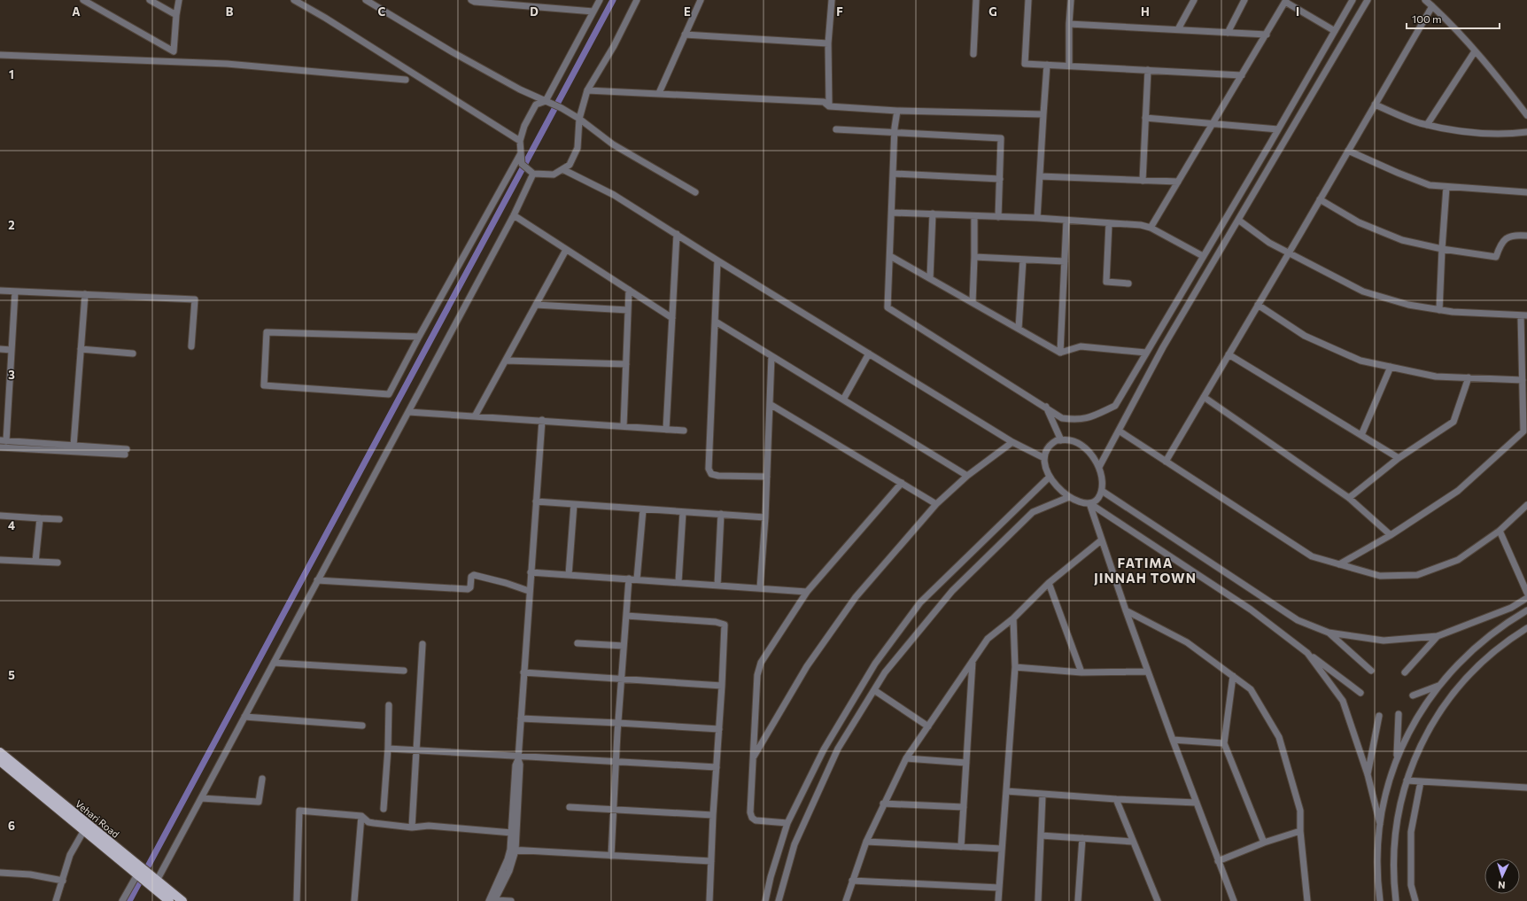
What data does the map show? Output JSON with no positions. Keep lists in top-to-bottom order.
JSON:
{
  "streets": {
    "main road": ["Vehari Road"]
  },
  "districts": ["FATIMA JINNAH TOWN"],
  "scale_bar": "100 m",
  "north": "bottom",
  "grid": {
    "columns": [
      "A",
      "B",
      "C",
      "D",
      "E",
      "F",
      "G",
      "H",
      "I"
    ],
    "rows": [
      "1",
      "2",
      "3",
      "4",
      "5",
      "6"
    ]
  }
}
